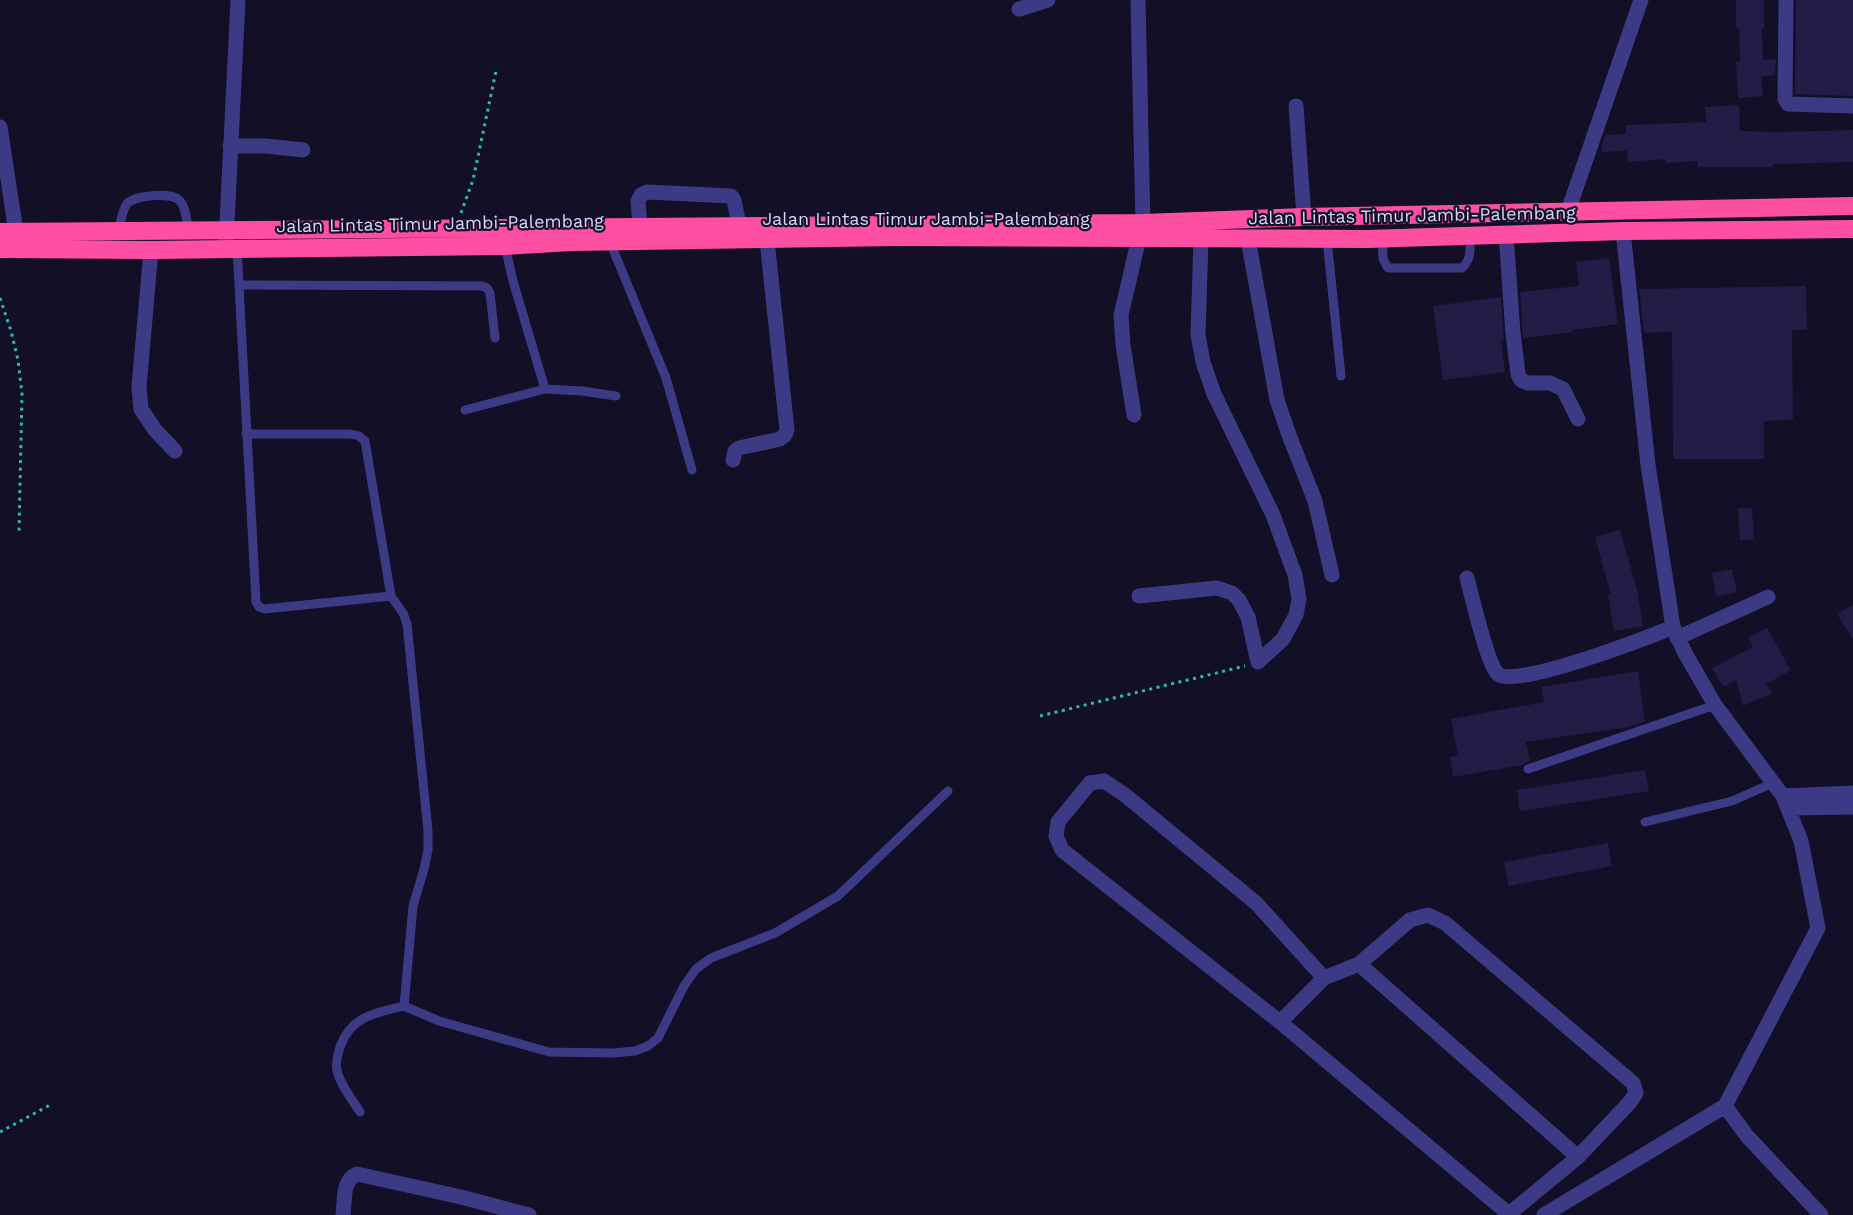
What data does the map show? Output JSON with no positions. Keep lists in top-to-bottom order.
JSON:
{
  "streets": {
    "highway": ["Jalan Lintas Timur Jambi-Palembang"]
  }
}
